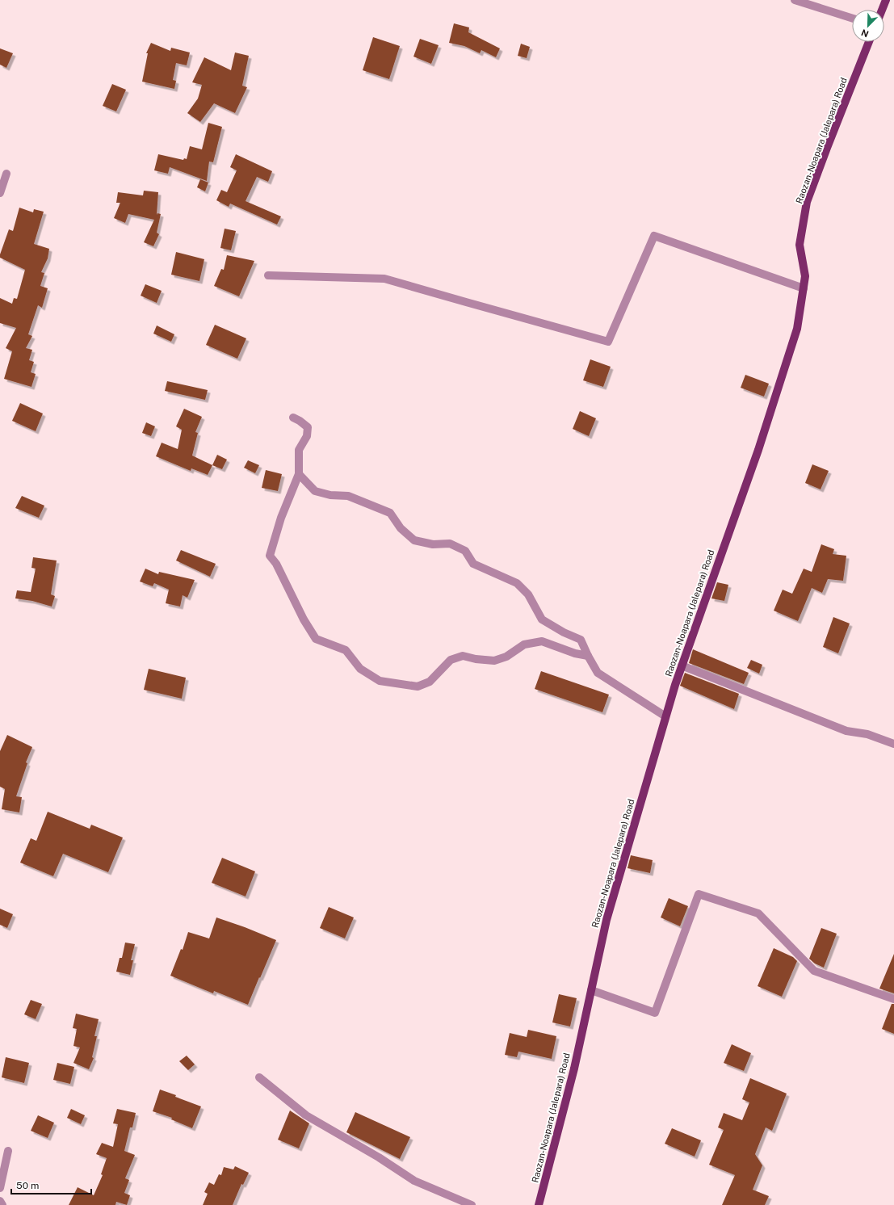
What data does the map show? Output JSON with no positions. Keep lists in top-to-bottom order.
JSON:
{
  "streets": {
    "main road": ["Raozan-Noapara (Jalepara) Road"]
  },
  "scale_bar": "50 m",
  "north": "bottom left"
}
